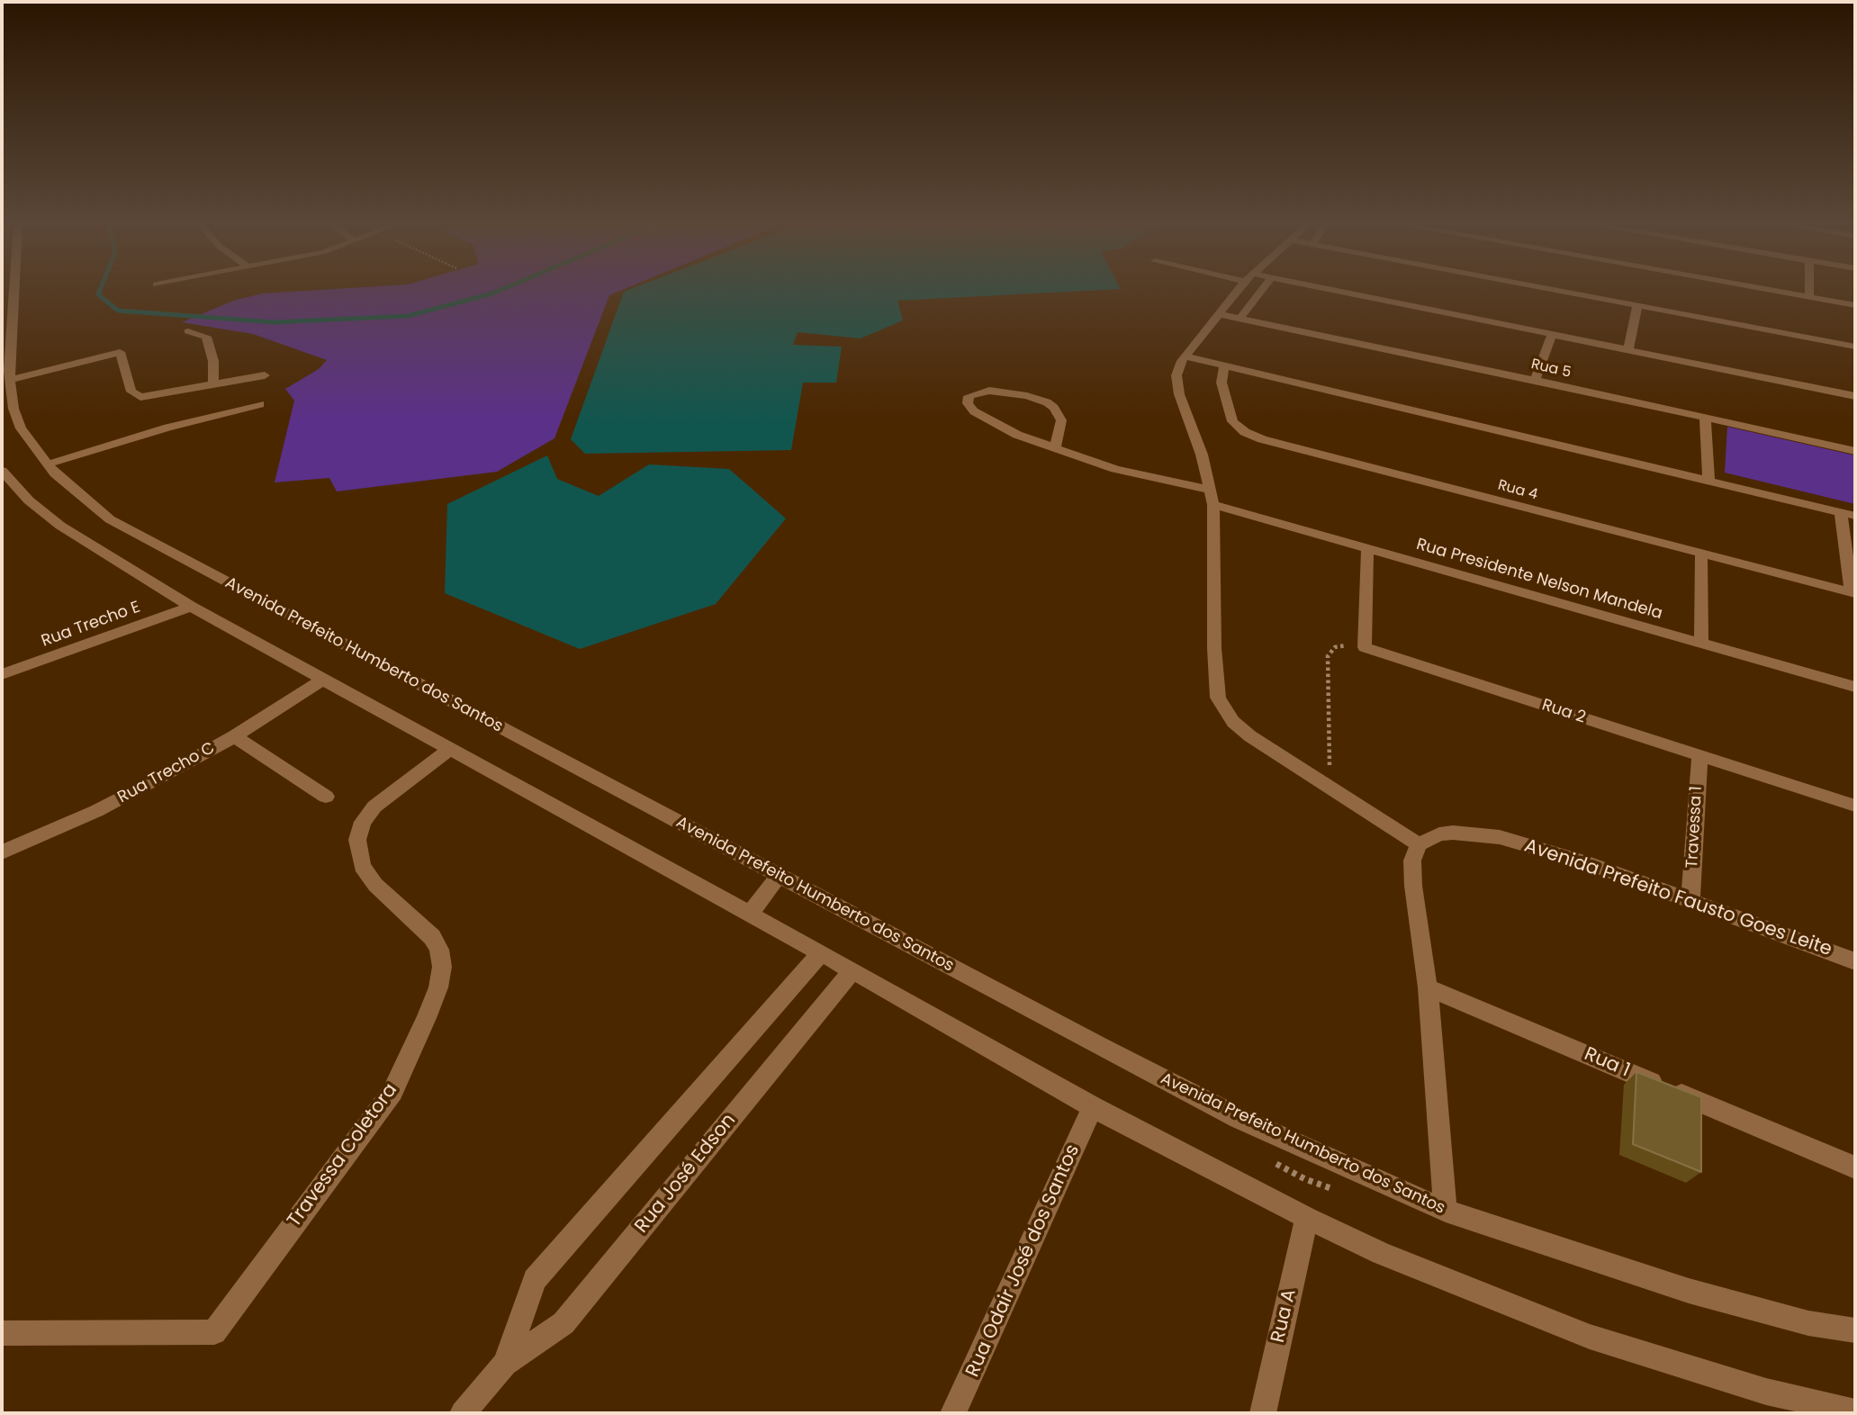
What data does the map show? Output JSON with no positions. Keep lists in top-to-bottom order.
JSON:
{
  "streets": {
    "street": [
      "Rua 5",
      "Rua 4",
      "Rua Presidente Nelson Mandela",
      "Rua Trecho E",
      "Avenida Prefeito Humberto dos Santos",
      "Rua 2",
      "Rua Trecho C",
      "Travessa 1",
      "Avenida Prefeito Fausto Goes Leite",
      "Rua 1",
      "Travessa Coletora",
      "Rua José Edson",
      "Rua Odair José dos Santos",
      "Rua A"
    ]
  },
  "crossings": [
    ["Rua 2", "Travessa 1"],
    ["Travessa 1", "Avenida Prefeito Fausto Goes Leite"]
  ]
}
